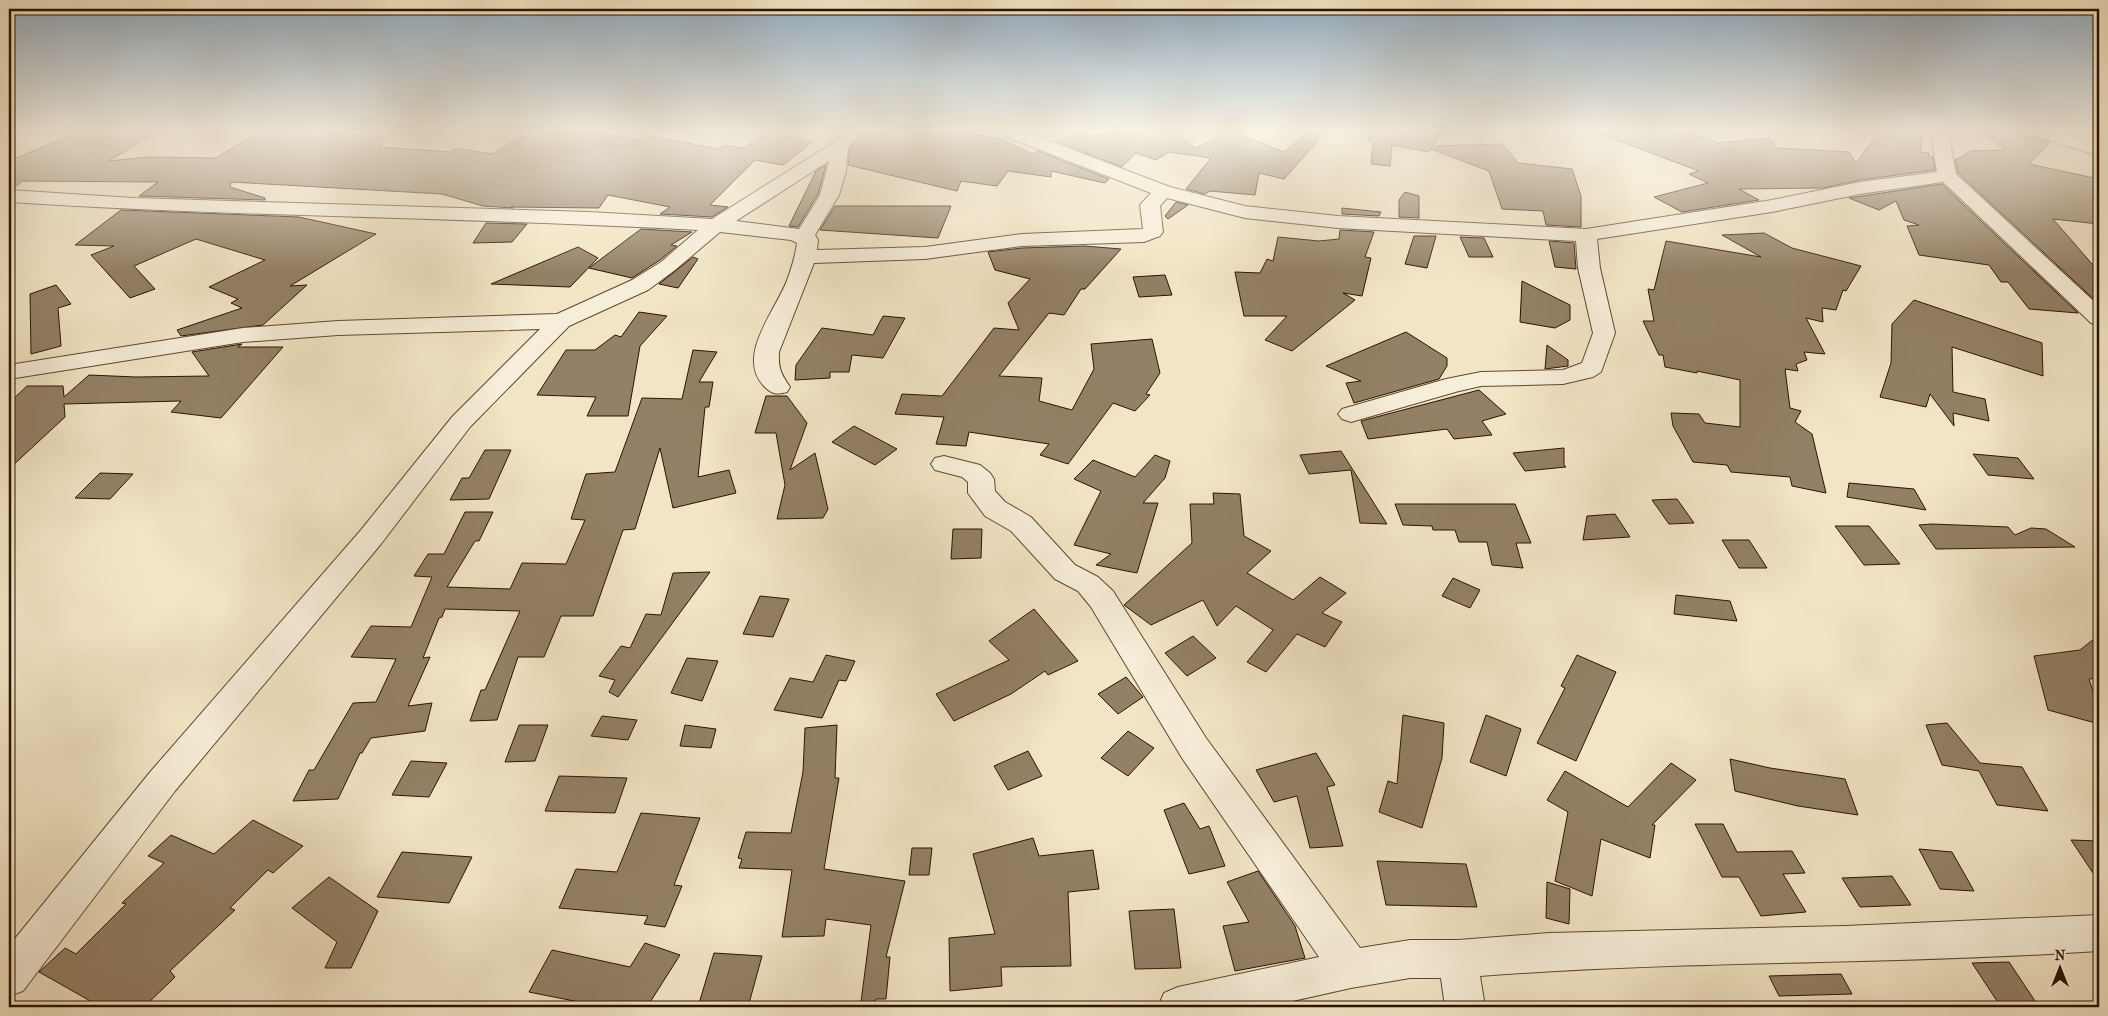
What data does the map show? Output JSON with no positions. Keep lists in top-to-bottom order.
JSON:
{
  "north": "top"
}
